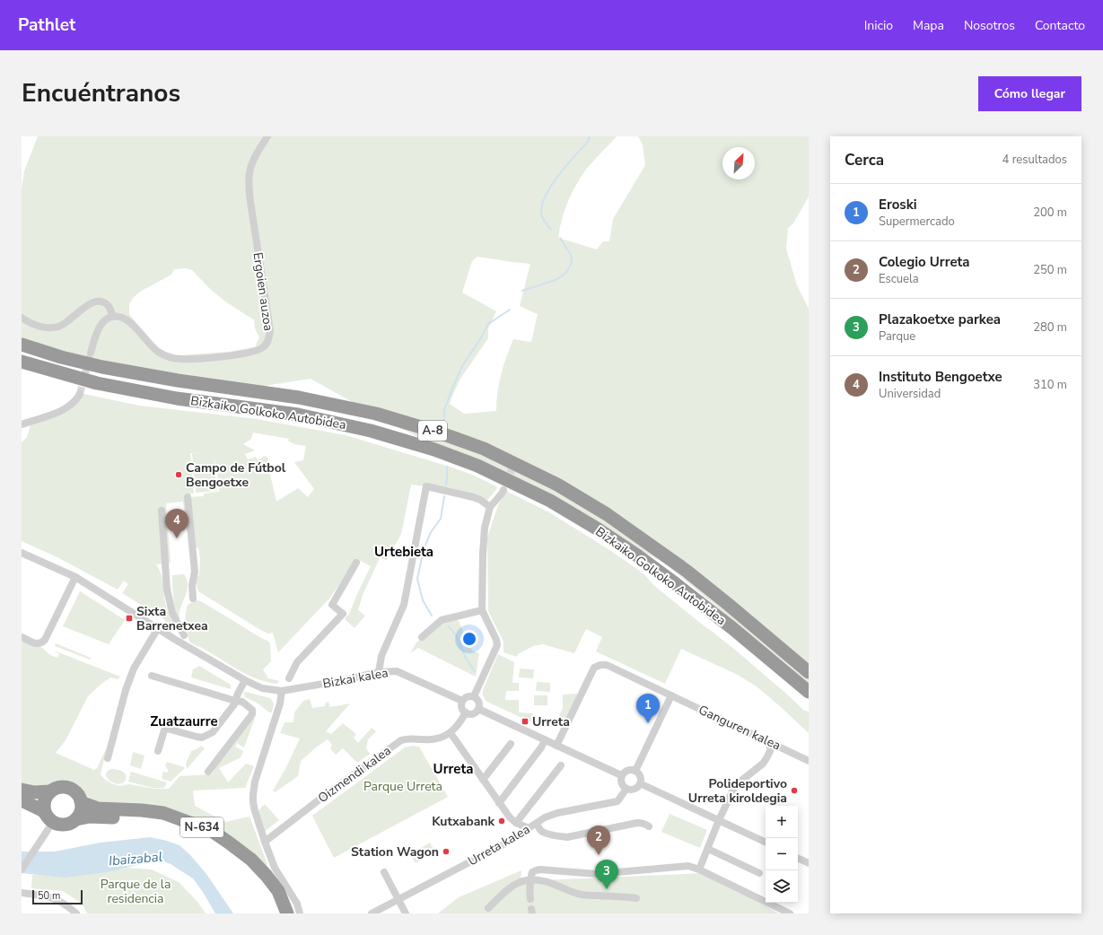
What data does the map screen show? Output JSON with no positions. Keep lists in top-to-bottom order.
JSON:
{
  "streets": {
    "highway": ["Bizkaiko Golkoko Autobidea", "A-8", "N-634"],
    "street": [
      "Ergoien auzoa",
      "Bizkai kalea",
      "Ganguren kalea",
      "Oizmendi kalea",
      "Urreta kalea"
    ]
  },
  "crossings": [
    ["Bizkai kalea", "Oizmendi kalea"]
  ],
  "districts": ["Urtebieta", "Zuatzaurre", "Urreta"],
  "water": ["Ibaizabal"],
  "parks": ["Parque Urreta", "Parque de la residencia"],
  "places": {
    "other": [
      "Campo de Fútbol Bengoetxe",
      "Polideportivo Urreta kiroldegia",
      "Kutxabank",
      "Station Wagon"
    ],
    "transit": ["Sixta Barrenetxea", "Urreta"]
  },
  "scale_bar": "50 m",
  "north": "top right",
  "page": {
    "header": "Pathlet",
    "nav": [
      "Inicio",
      "Mapa",
      "Nosotros",
      "Contacto"
    ],
    "title": "Encuéntranos",
    "buttons": "Cómo llegar",
    "heading": ["Cerca", "4 resultados"],
    "list": [
      {
        "mark": "1",
        "name": "Eroski",
        "note": "Supermercado",
        "value": "200 m"
      },
      {
        "mark": "2",
        "name": "Colegio Urreta",
        "note": "Escuela",
        "value": "250 m"
      },
      {
        "mark": "3",
        "name": "Plazakoetxe parkea",
        "note": "Parque",
        "value": "280 m"
      },
      {
        "mark": "4",
        "name": "Instituto Bengoetxe",
        "note": "Universidad",
        "value": "310 m"
      }
    ],
    "pins": [
      "4",
      "1",
      "2",
      "3"
    ],
    "map_buttons": ["+", "−"],
    "scale": "50 m"
  }
}
